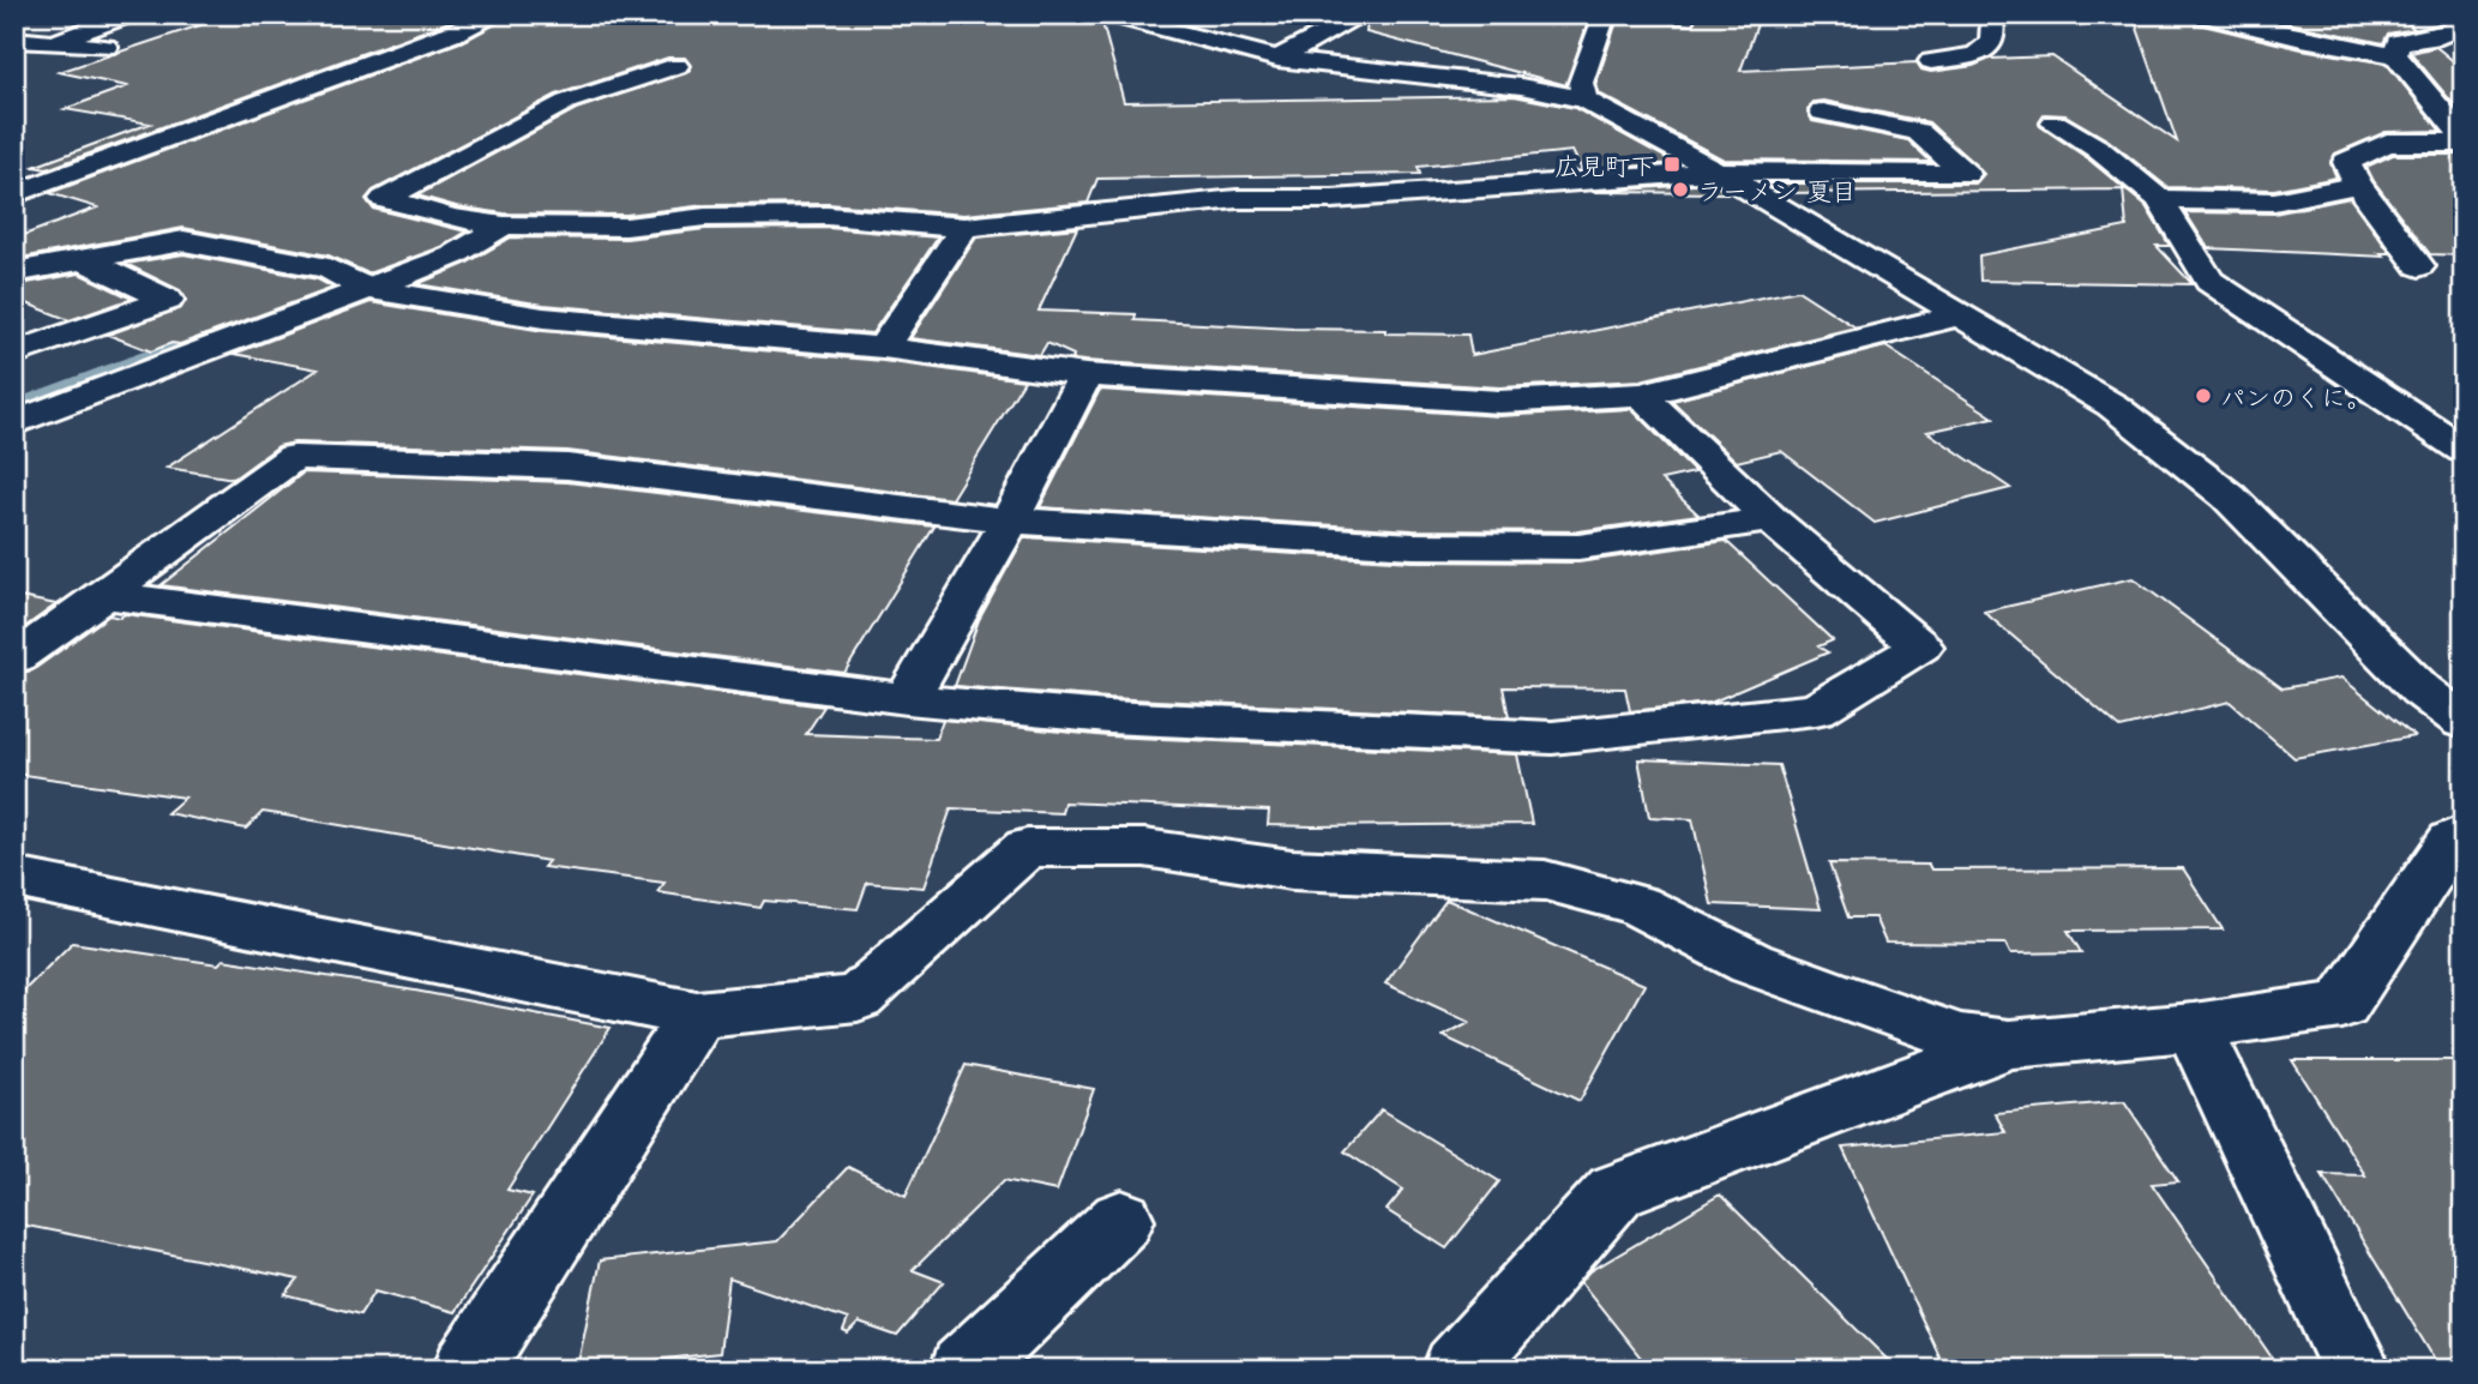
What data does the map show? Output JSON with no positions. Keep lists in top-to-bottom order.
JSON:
{
  "places": {
    "transit": ["広見町下"],
    "other": ["ラーメン 夏目", "パンのくに。"]
  }
}
